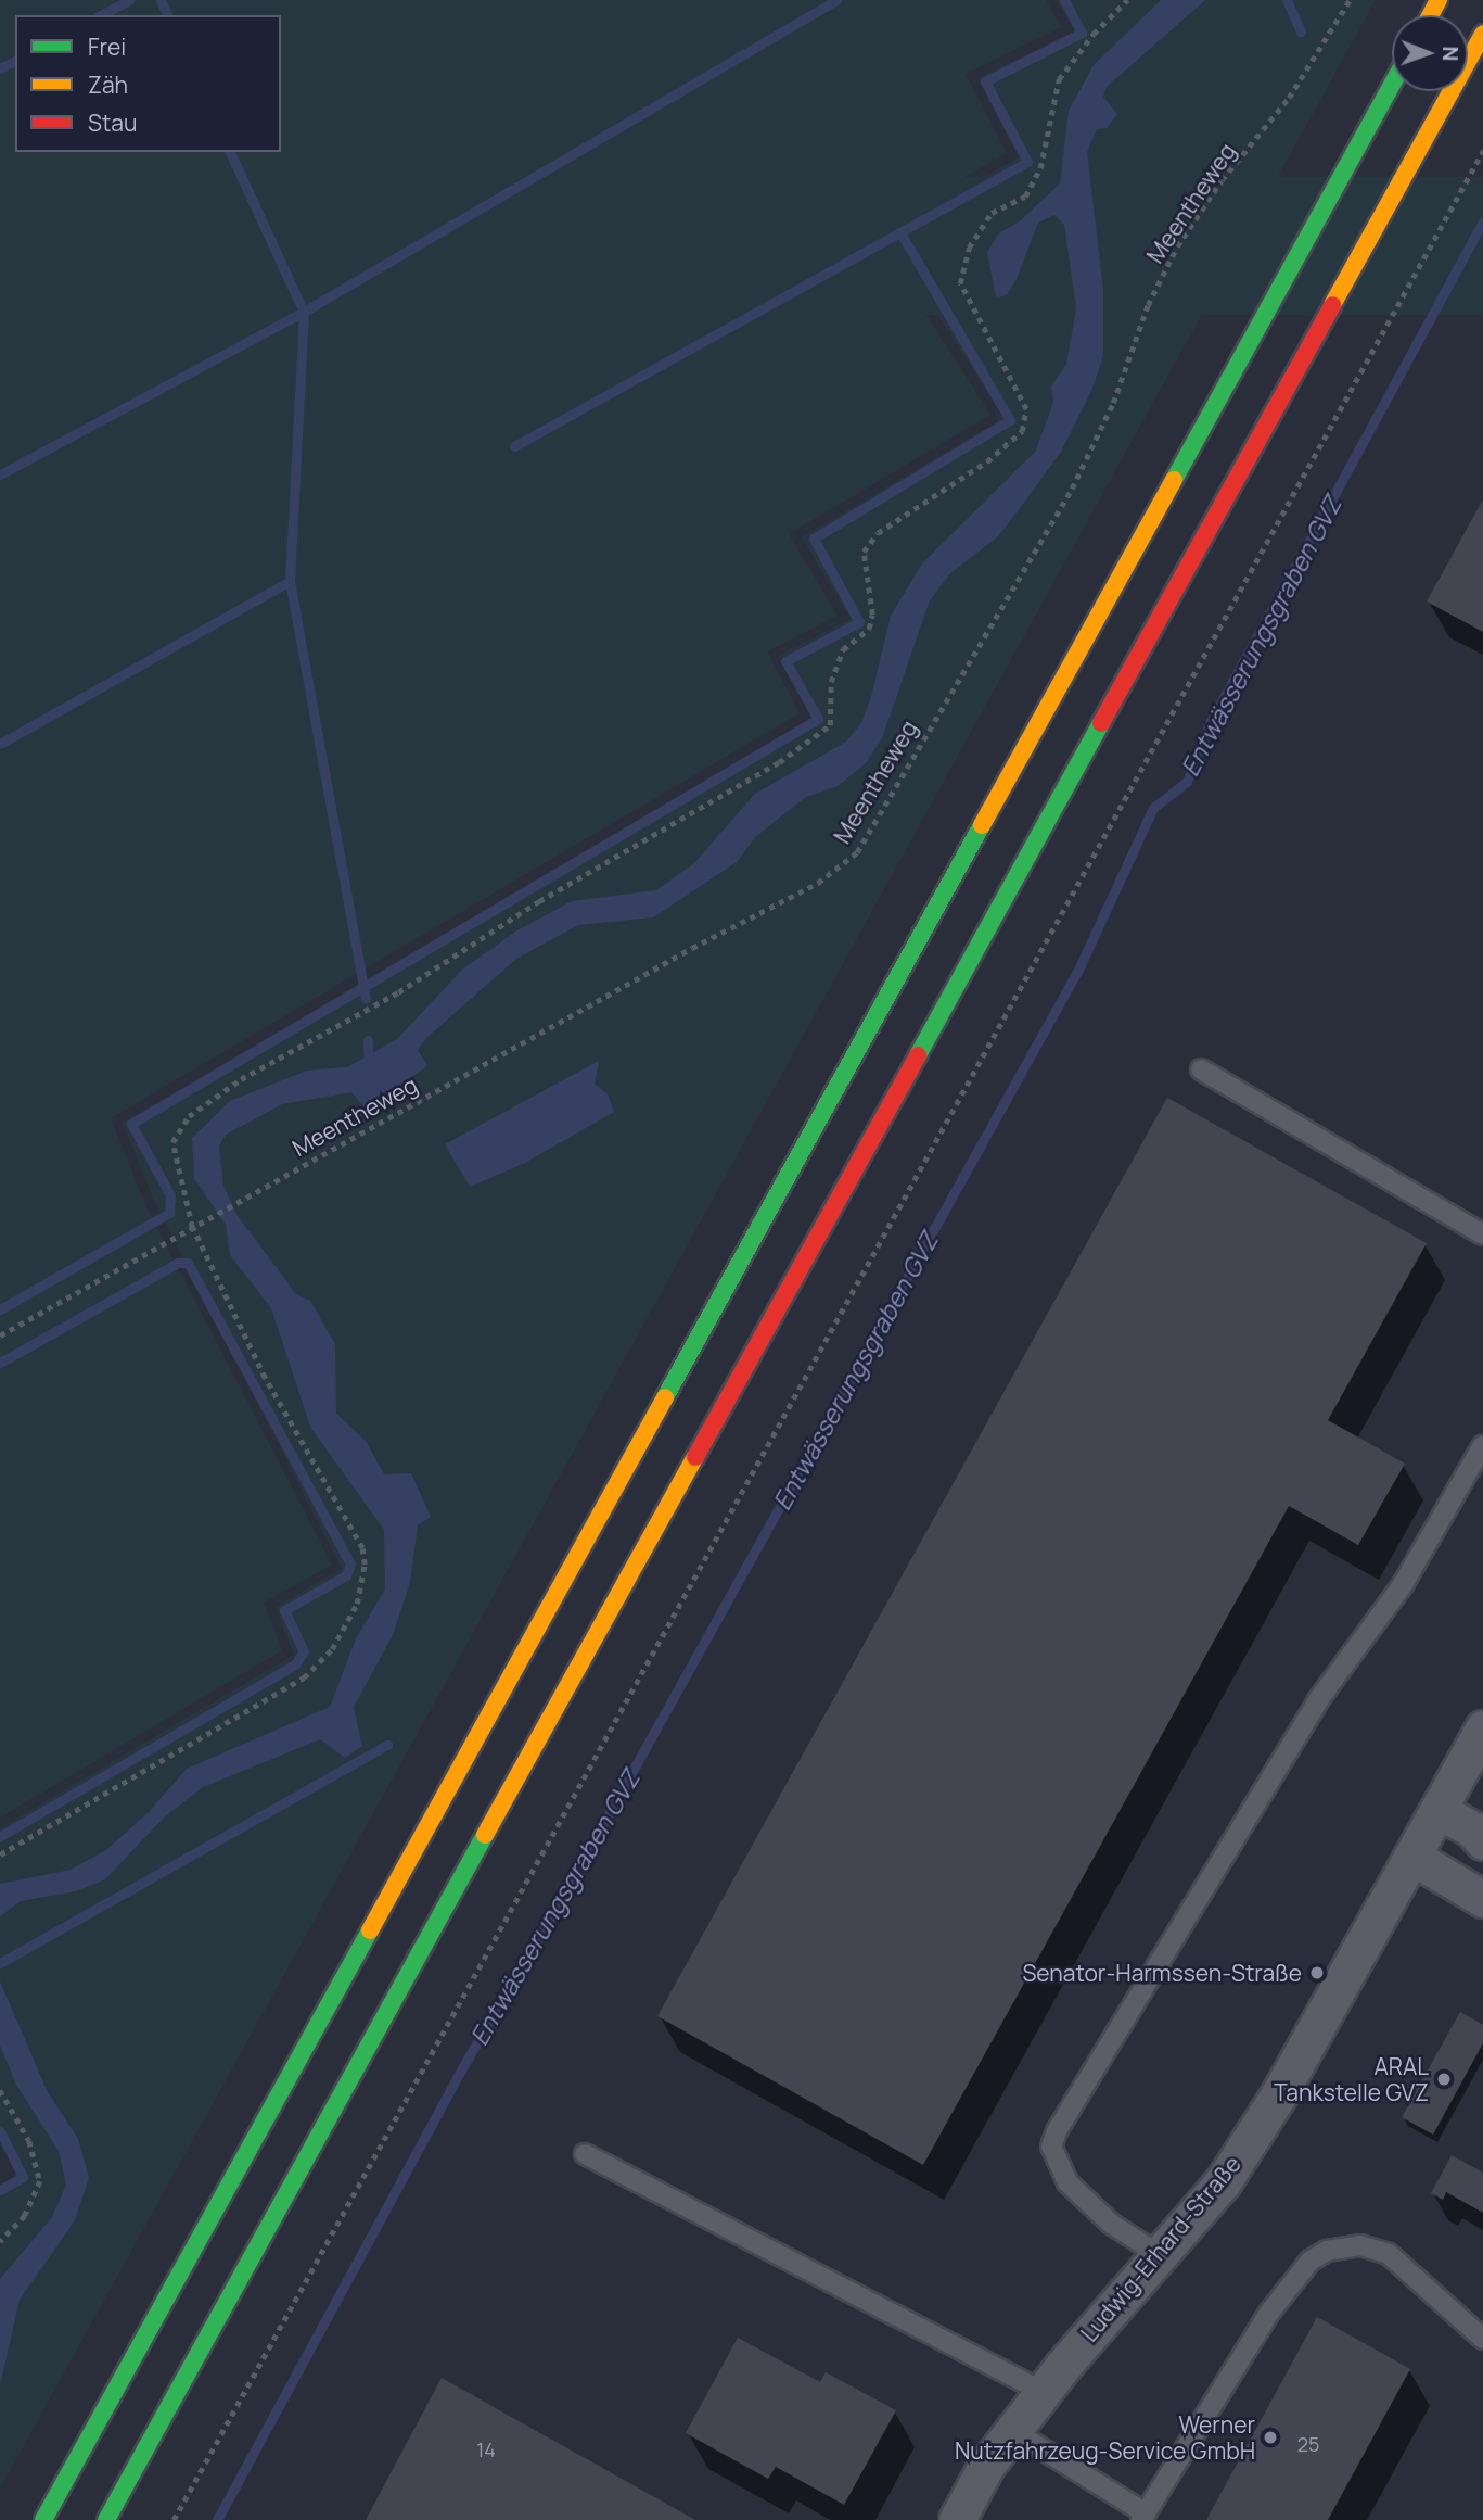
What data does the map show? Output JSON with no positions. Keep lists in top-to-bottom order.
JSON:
{
  "streets": {
    "street": ["Ludwig-Erhard-Straße"],
    "path": ["Meentheweg"]
  },
  "water": ["Entwässerungsgraben GVZ"],
  "places": ["Senator-Harmssen-Straße", "ARAL Tankstelle GVZ", "Werner Nutzfahrzeug-Service GmbH"],
  "house_numbers": ["25", "14"],
  "legend": ["Frei", "Zäh", "Stau"],
  "north": "right"
}
